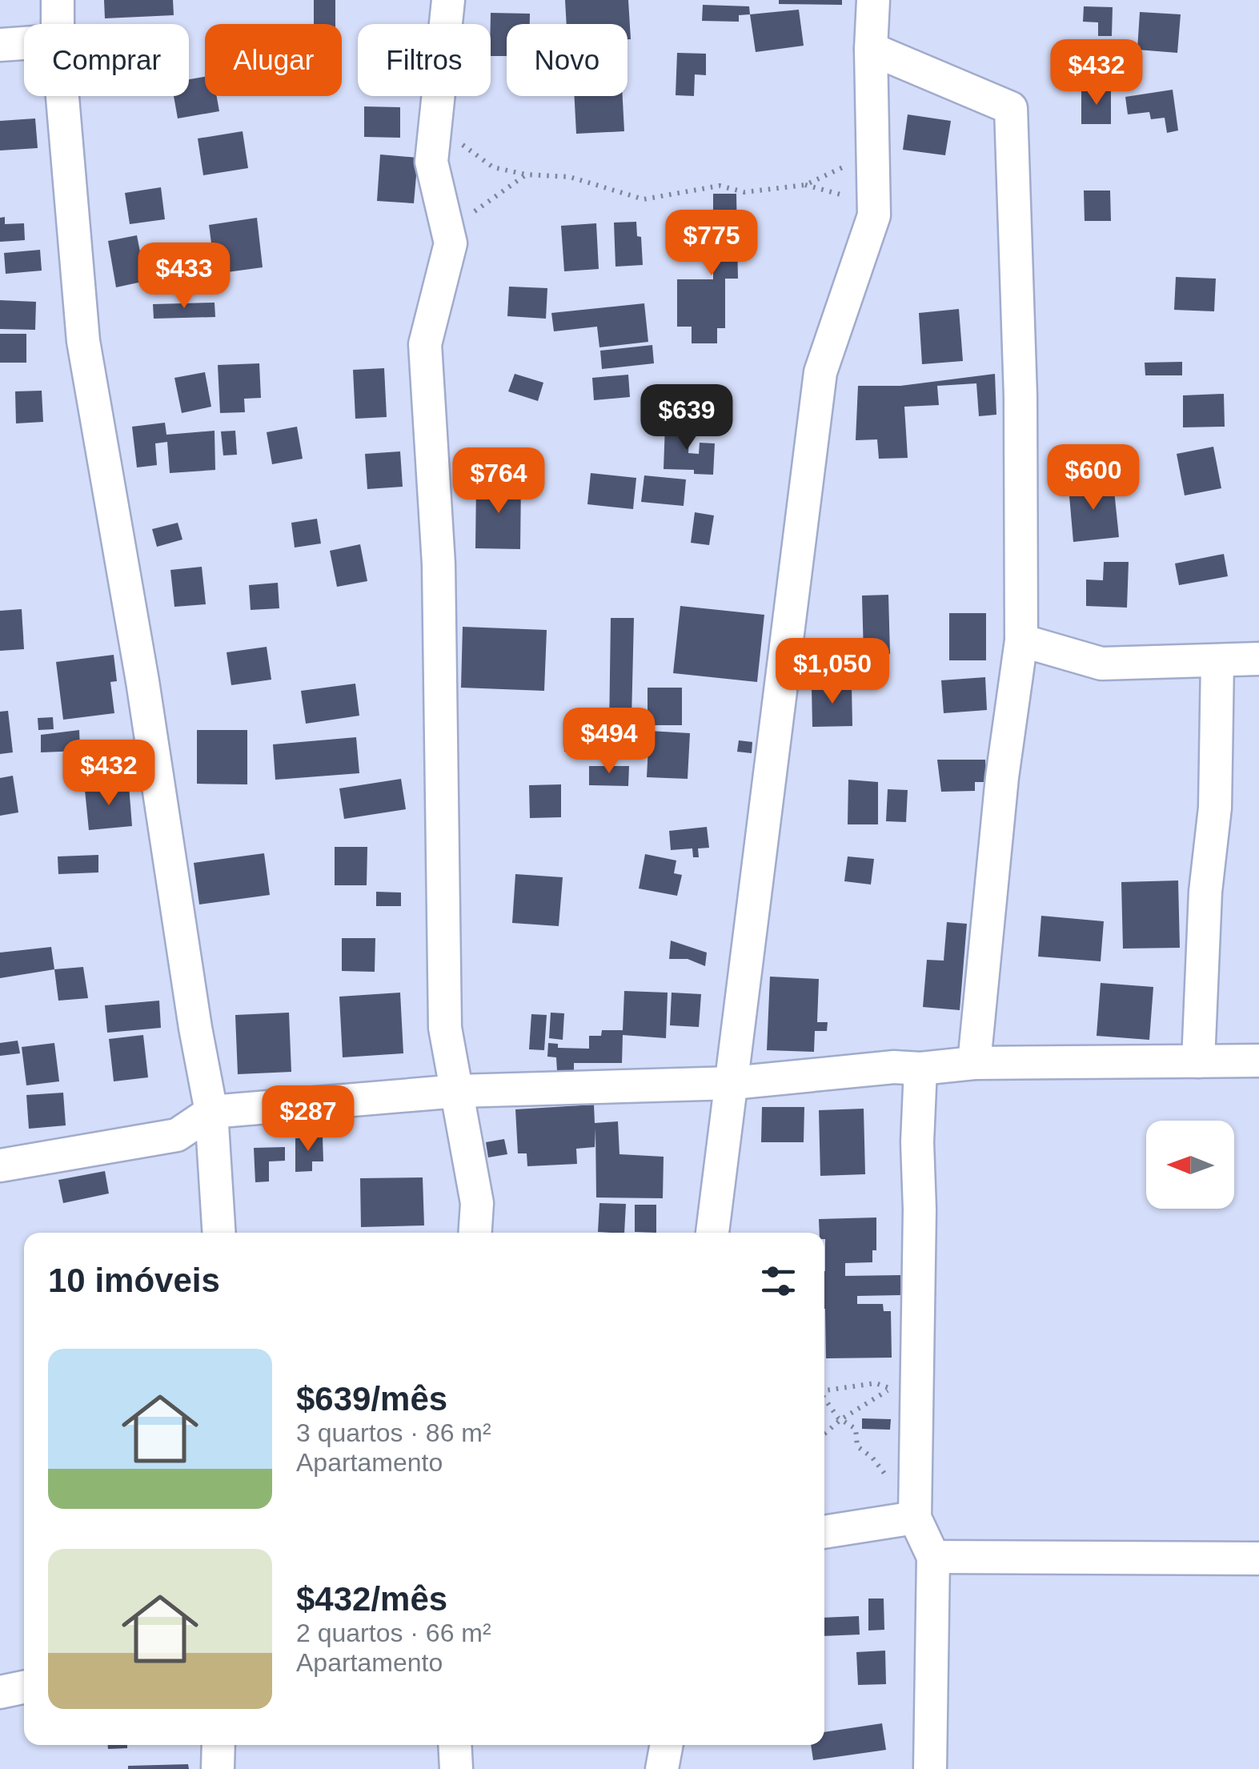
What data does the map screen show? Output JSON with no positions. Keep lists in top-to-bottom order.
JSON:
{
  "north": "left",
  "page": {
    "chip": [
      "Comprar",
      "Alugar",
      "Filtros",
      "Novo"
    ],
    "price": [
      "$432",
      "$775",
      "$433",
      "$639",
      "$600",
      "$764",
      "$1,050",
      "$494",
      "$432",
      "$287"
    ],
    "heading": "10 imóveis",
    "list": [
      {
        "name": "$639/mês",
        "note": "3 quartos · 86 m² · Apartamento"
      },
      {
        "name": "$432/mês",
        "note": "2 quartos · 66 m² · Apartamento"
      }
    ]
  }
}
